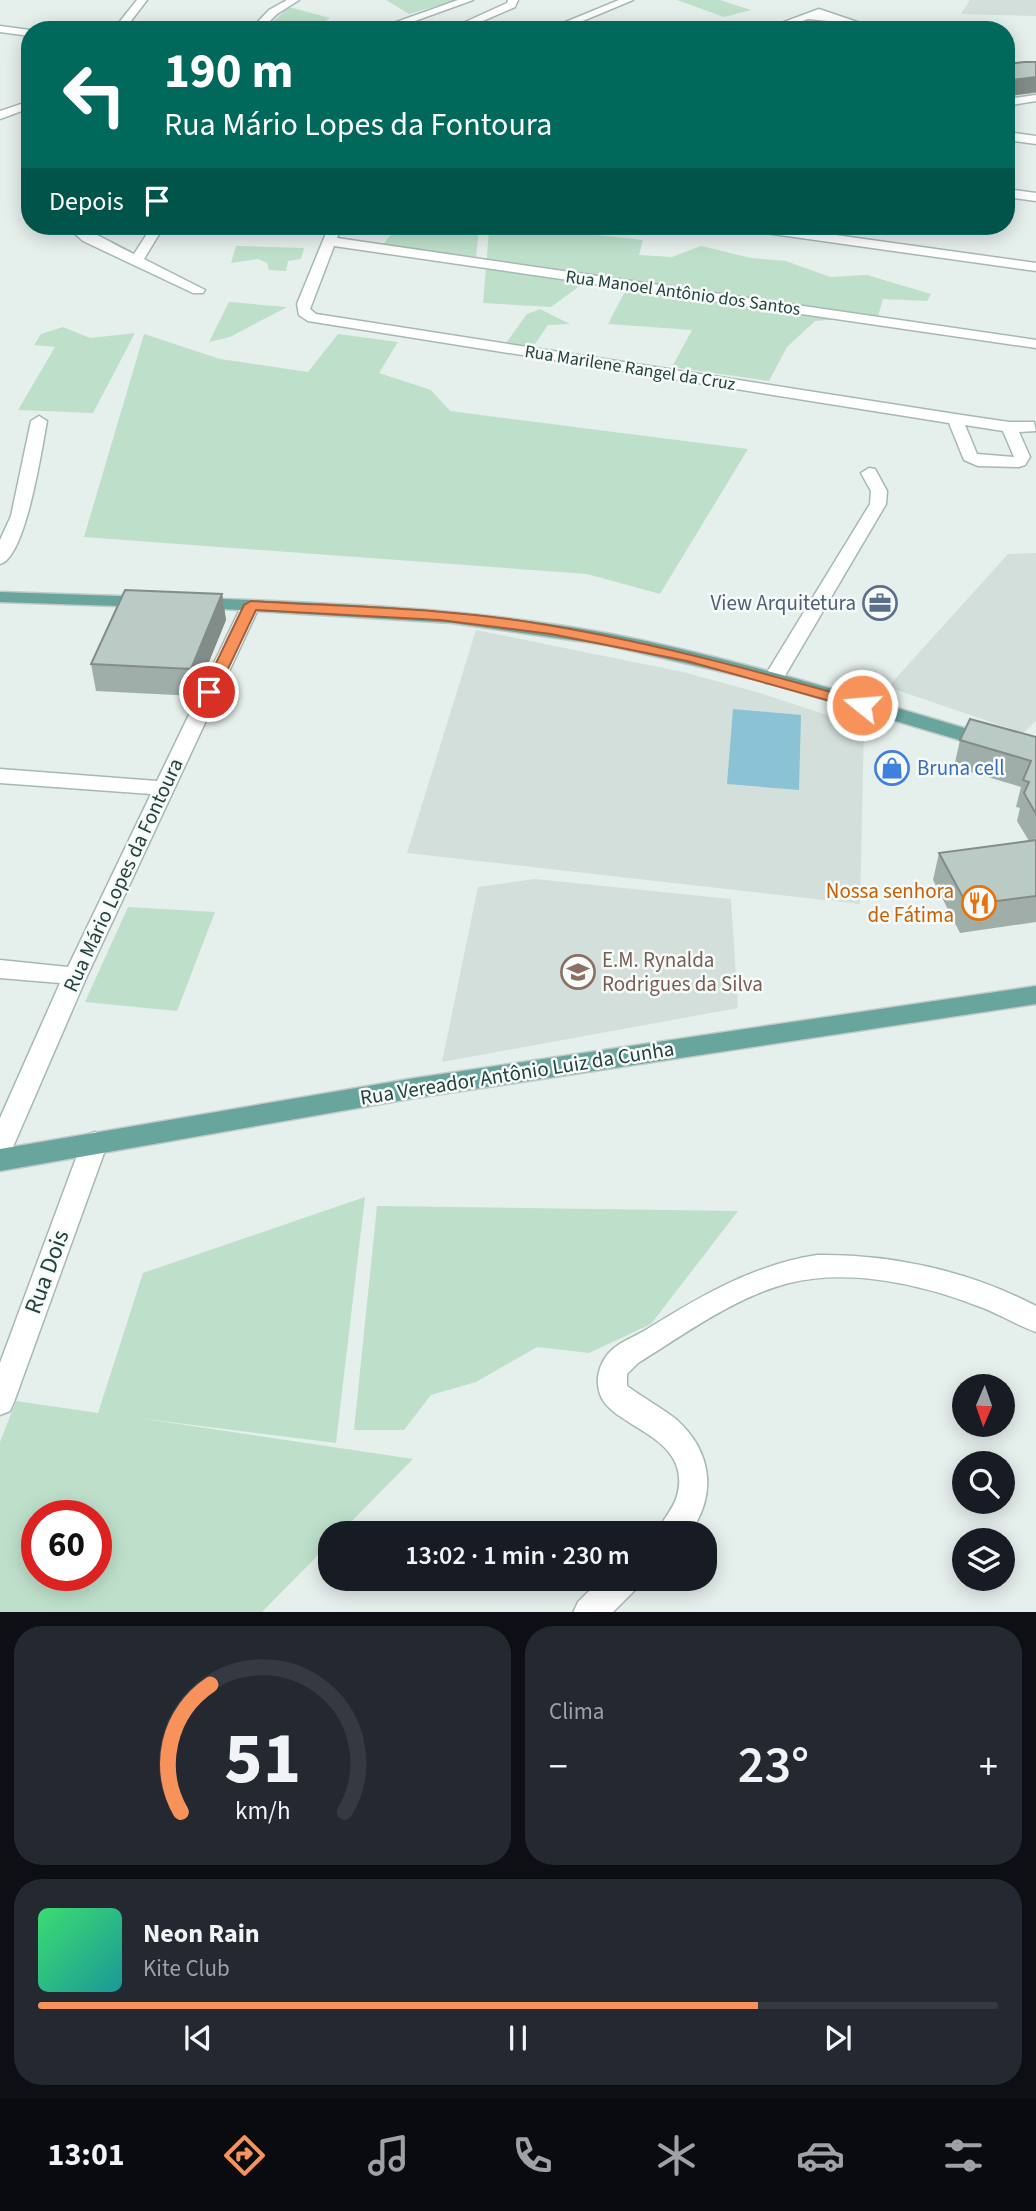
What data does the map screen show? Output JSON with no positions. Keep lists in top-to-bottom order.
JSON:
{
  "streets": {
    "main road": ["Rua Vereador Antônio Luiz da Cunha"],
    "street": [
      "Rua Manoel Antônio dos Santos",
      "Rua Marilene Rangel da Cruz",
      "Rua Mário Lopes da Fontoura",
      "Rua Dois"
    ]
  },
  "crossings": [
    ["Rua Manoel Antônio dos Santos", "Rua Marilene Rangel da Cruz"],
    ["Rua Vereador Antônio Luiz da Cunha", "Rua Dois"]
  ],
  "places": {
    "office": ["View Arquitetura"],
    "shop": ["Bruna cell"],
    "restaurant": ["Nossa senhora de Fátima"],
    "school or university": ["E.M. Rynalda Rodrigues da Silva"]
  },
  "north": "bottom",
  "page": {
    "turn": ["190 m", "Rua Mário Lopes da Fontoura"],
    "then": "Depois",
    "limit": "60",
    "trip": "13:02 · 1 min · 230 m",
    "tile": "Clima",
    "heat": ["−", "23°", "+"],
    "song": ["Neon Rain", "Kite Club"],
    "tabs": "13:01",
    "gauge": ["51", "km/h"]
  }
}
